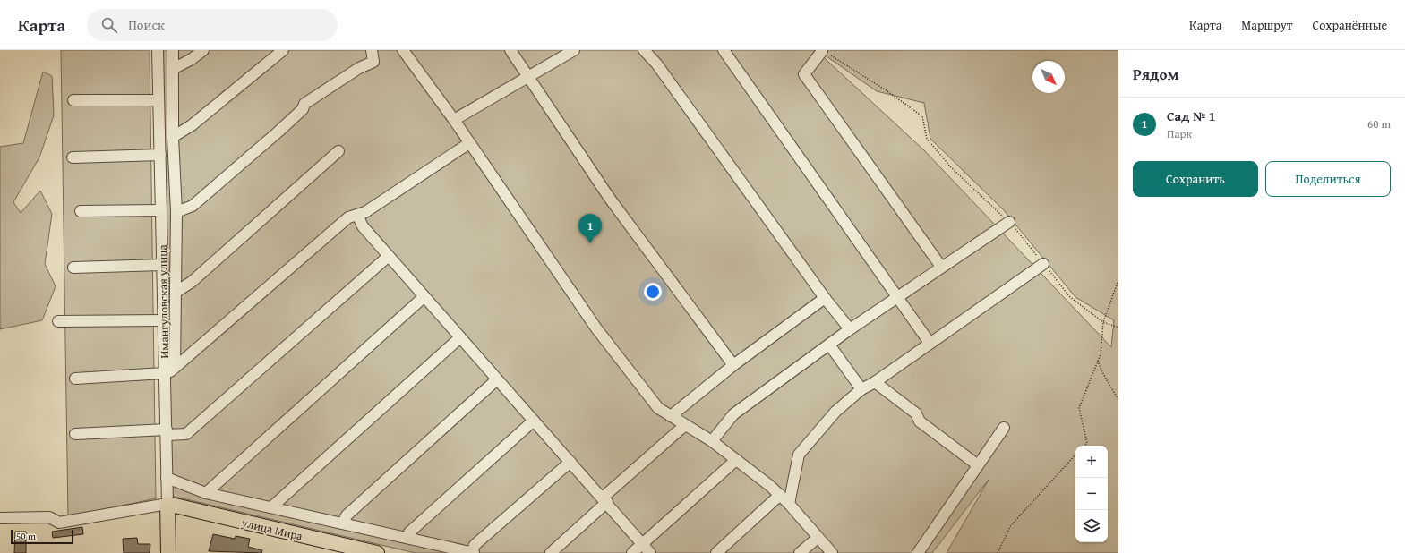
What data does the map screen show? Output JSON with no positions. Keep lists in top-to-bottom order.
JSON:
{
  "streets": {
    "main road": ["Имангуловская улица", "улица Мира"]
  },
  "crossings": [
    ["Имангуловская улица", "улица Мира"]
  ],
  "scale_bar": "50 m",
  "north": "bottom right",
  "page": {
    "header": "Карта",
    "search": "Поиск",
    "nav": ["Карта", "Маршрут", "Сохранённые"],
    "heading": "Рядом",
    "list": [
      {
        "mark": "1",
        "name": "Сад № 1",
        "note": "Парк",
        "value": "60 m"
      }
    ],
    "buttons": ["Сохранить", "Поделиться"],
    "pins": "1",
    "map_buttons": ["+", "−"],
    "scale": "50 m"
  }
}
